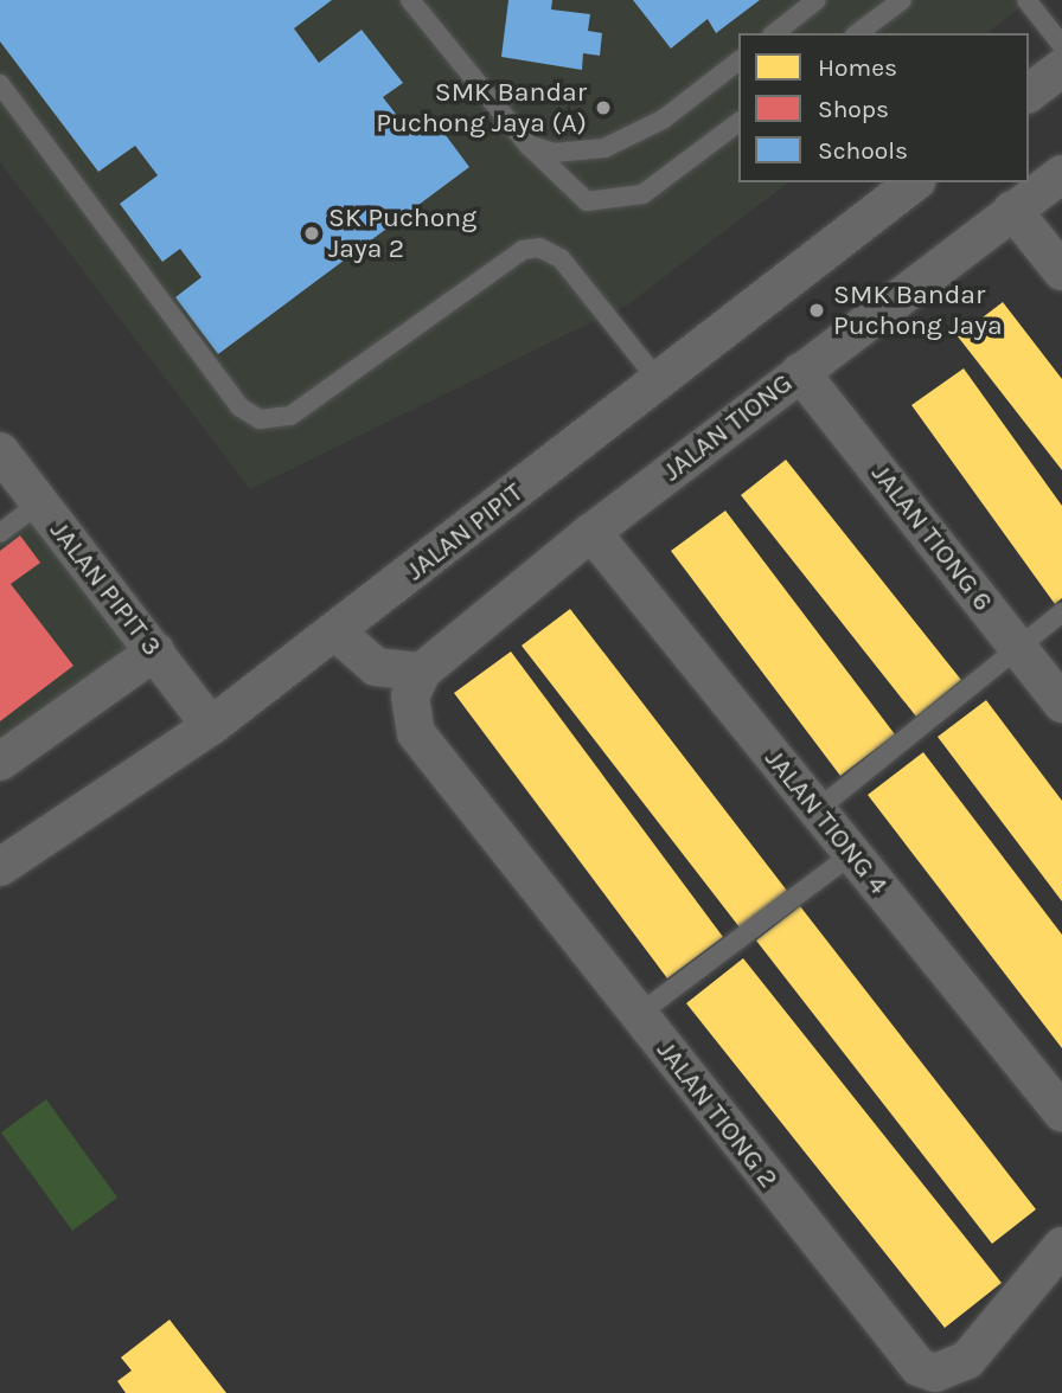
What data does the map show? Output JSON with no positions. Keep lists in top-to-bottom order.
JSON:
{
  "streets": {
    "street": [
      "JALAN TIONG",
      "JALAN PIPIT",
      "JALAN TIONG 6",
      "JALAN PIPIT 3",
      "JALAN TIONG 4",
      "JALAN TIONG 2"
    ]
  },
  "crossings": [
    ["JALAN TIONG", "JALAN TIONG 6"],
    ["JALAN TIONG", "JALAN TIONG 4"],
    ["JALAN TIONG", "JALAN TIONG 2"],
    ["JALAN PIPIT", "JALAN PIPIT 3"]
  ],
  "places": ["SMK Bandar Puchong Jaya (A)", "SK Puchong Jaya 2", "SMK Bandar Puchong Jaya"],
  "legend": ["Homes", "Shops", "Schools"]
}
